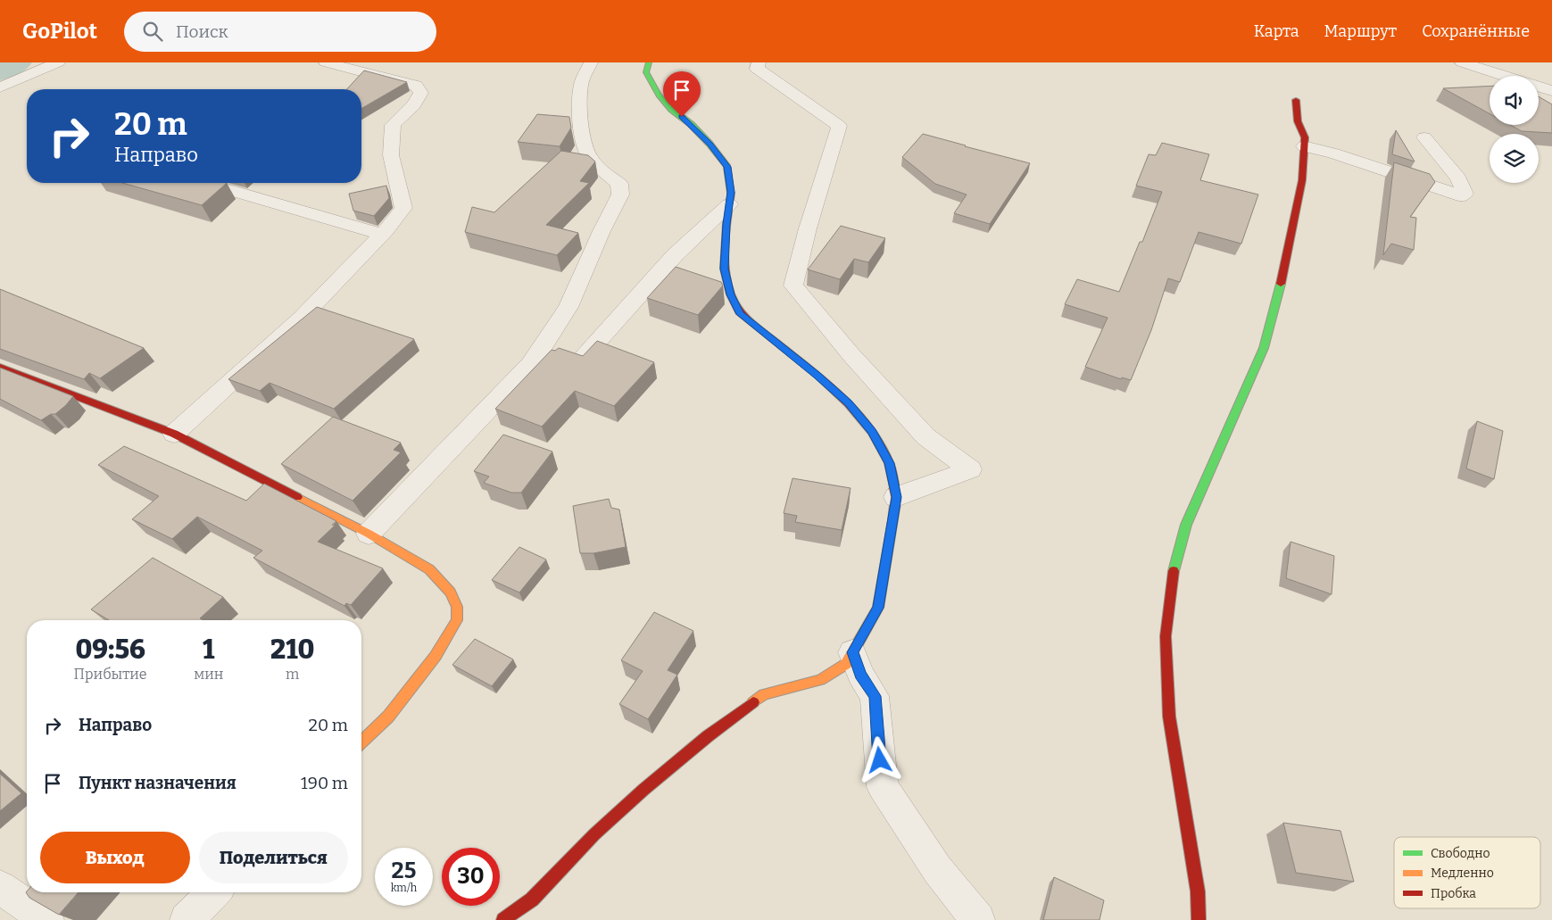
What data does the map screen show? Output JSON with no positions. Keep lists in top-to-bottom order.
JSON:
{
  "legend": ["Свободно", "Медленно", "Пробка"],
  "page": {
    "header": "GoPilot",
    "search": "Поиск",
    "nav": ["Карта", "Маршрут", "Сохранённые"],
    "turn": ["20 m", "Направо"],
    "eta": [
      "09:56",
      "Прибытие",
      "1",
      "мин",
      "210",
      "m"
    ],
    "list": [
      {
        "name": "Направо",
        "value": "20 m"
      },
      {
        "name": "Пункт назначения",
        "value": "190 m"
      }
    ],
    "buttons": ["Выход", "Поделиться"],
    "speed": "25 km/h",
    "limit": "30"
  }
}
